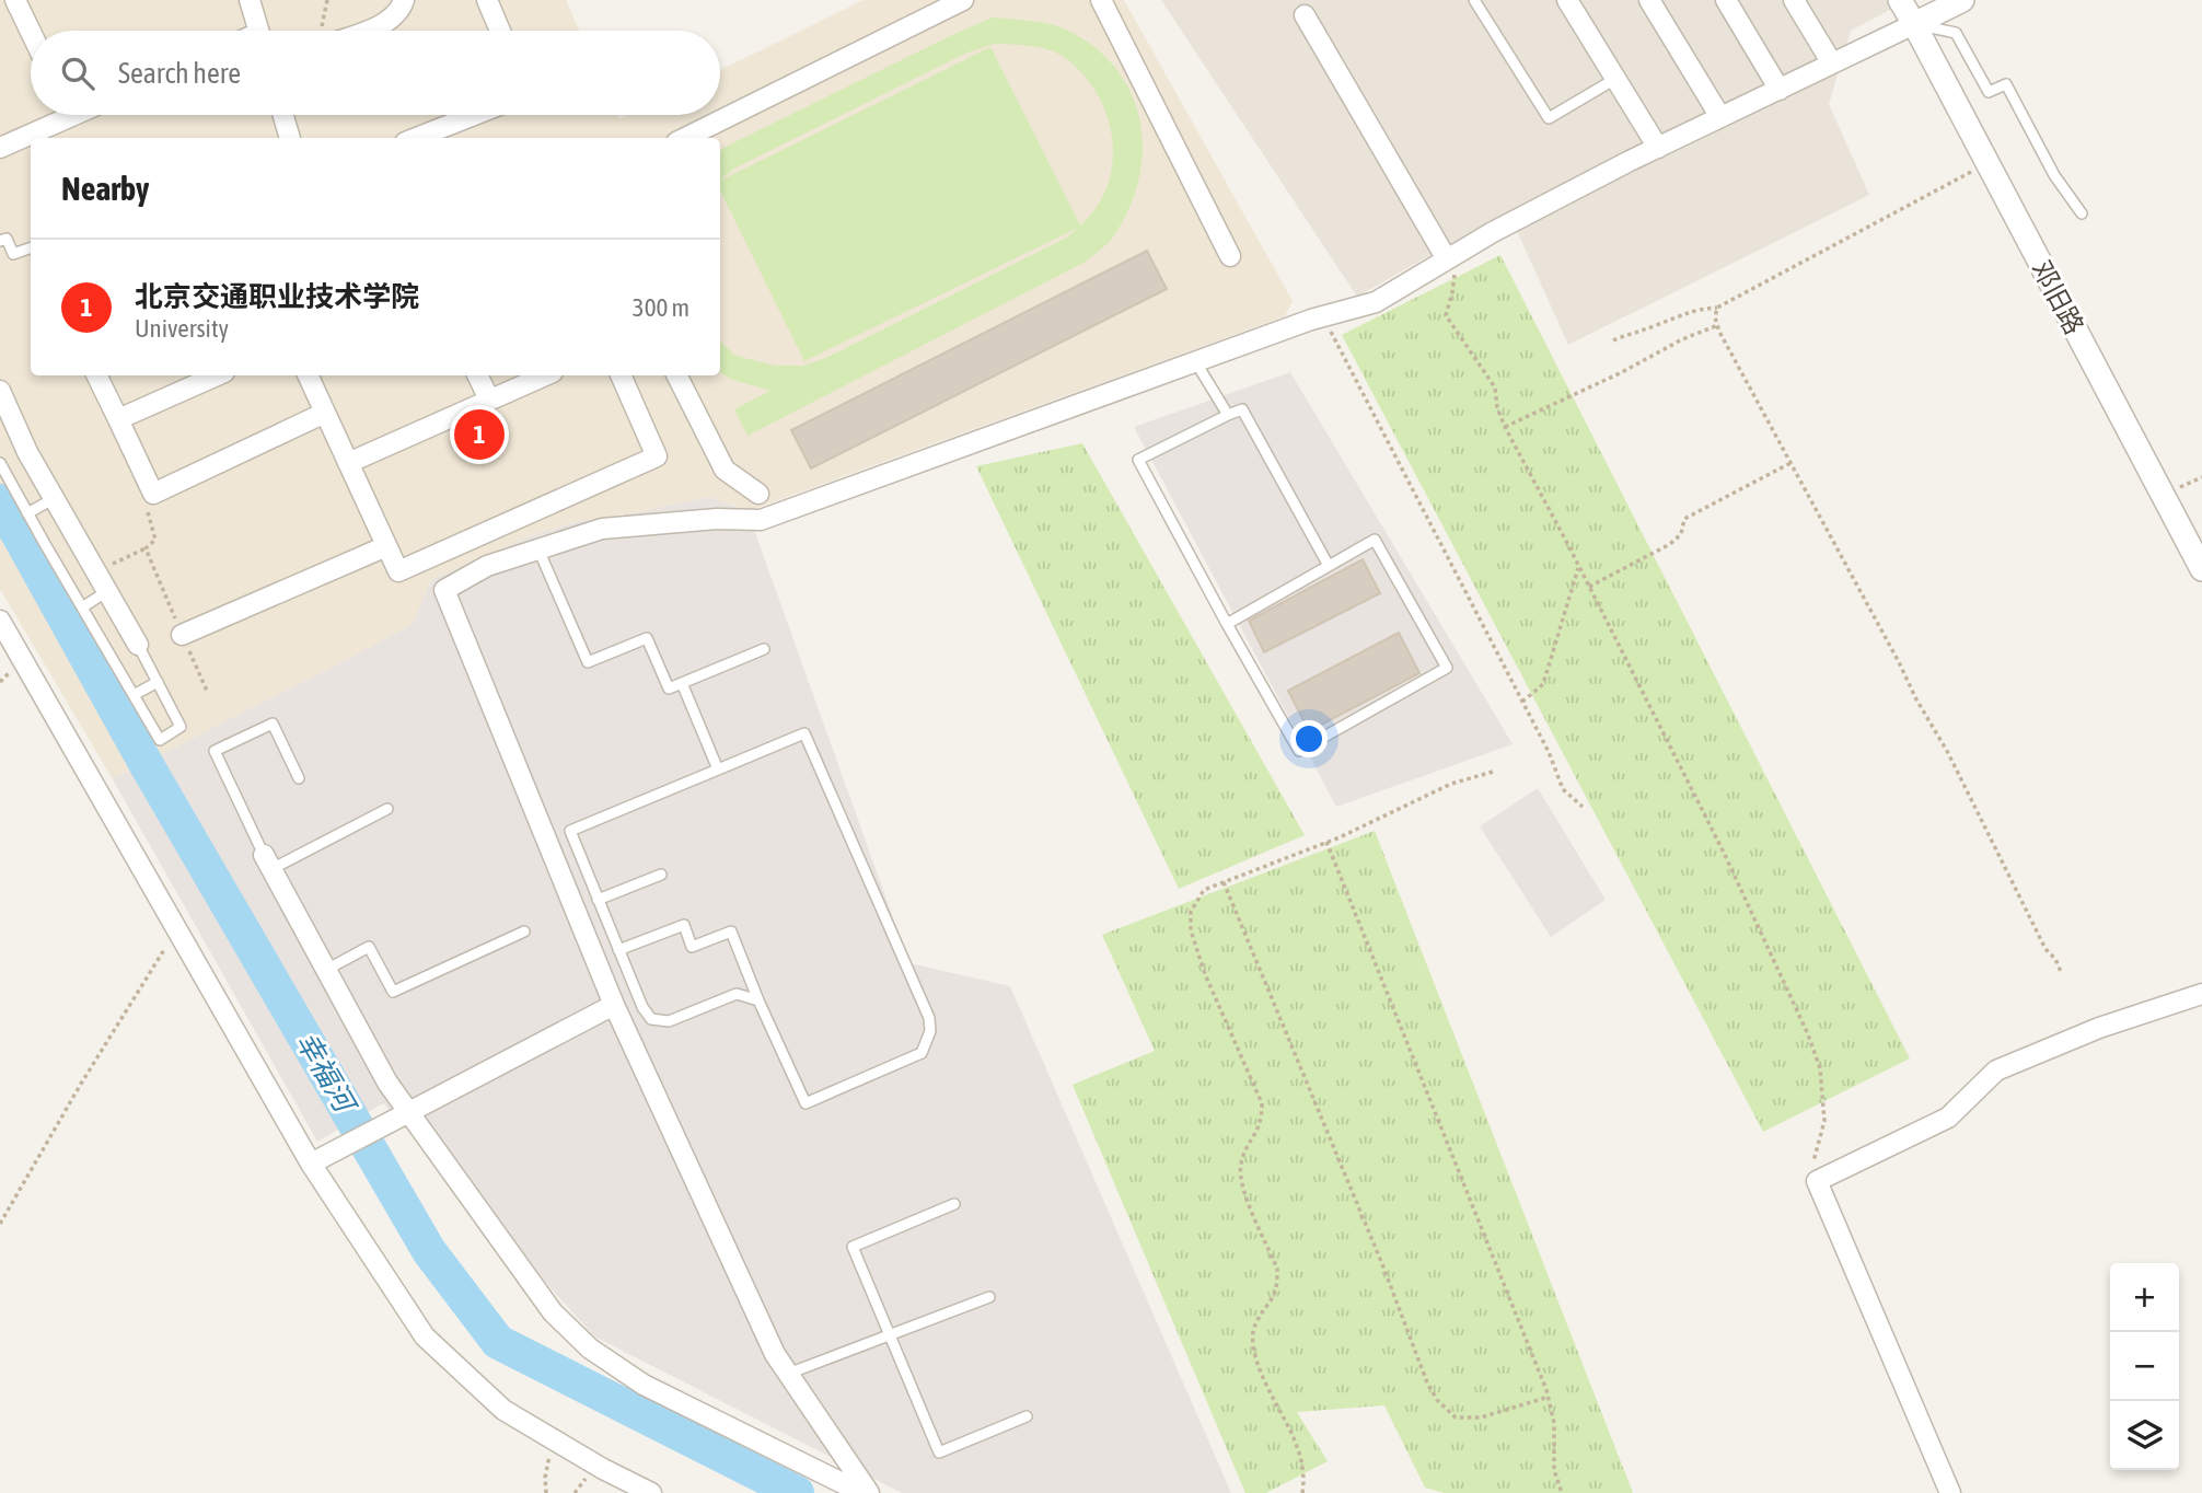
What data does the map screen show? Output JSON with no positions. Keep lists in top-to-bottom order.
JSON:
{
  "streets": {
    "street": ["邓旧路"]
  },
  "water": ["幸福河"],
  "page": {
    "search": "Search here",
    "heading": "Nearby",
    "list": [
      {
        "mark": "1",
        "name": "北京交通职业技术学院",
        "note": "University",
        "value": "300 m"
      }
    ],
    "pins": "1",
    "map_buttons": ["+", "−"]
  }
}
